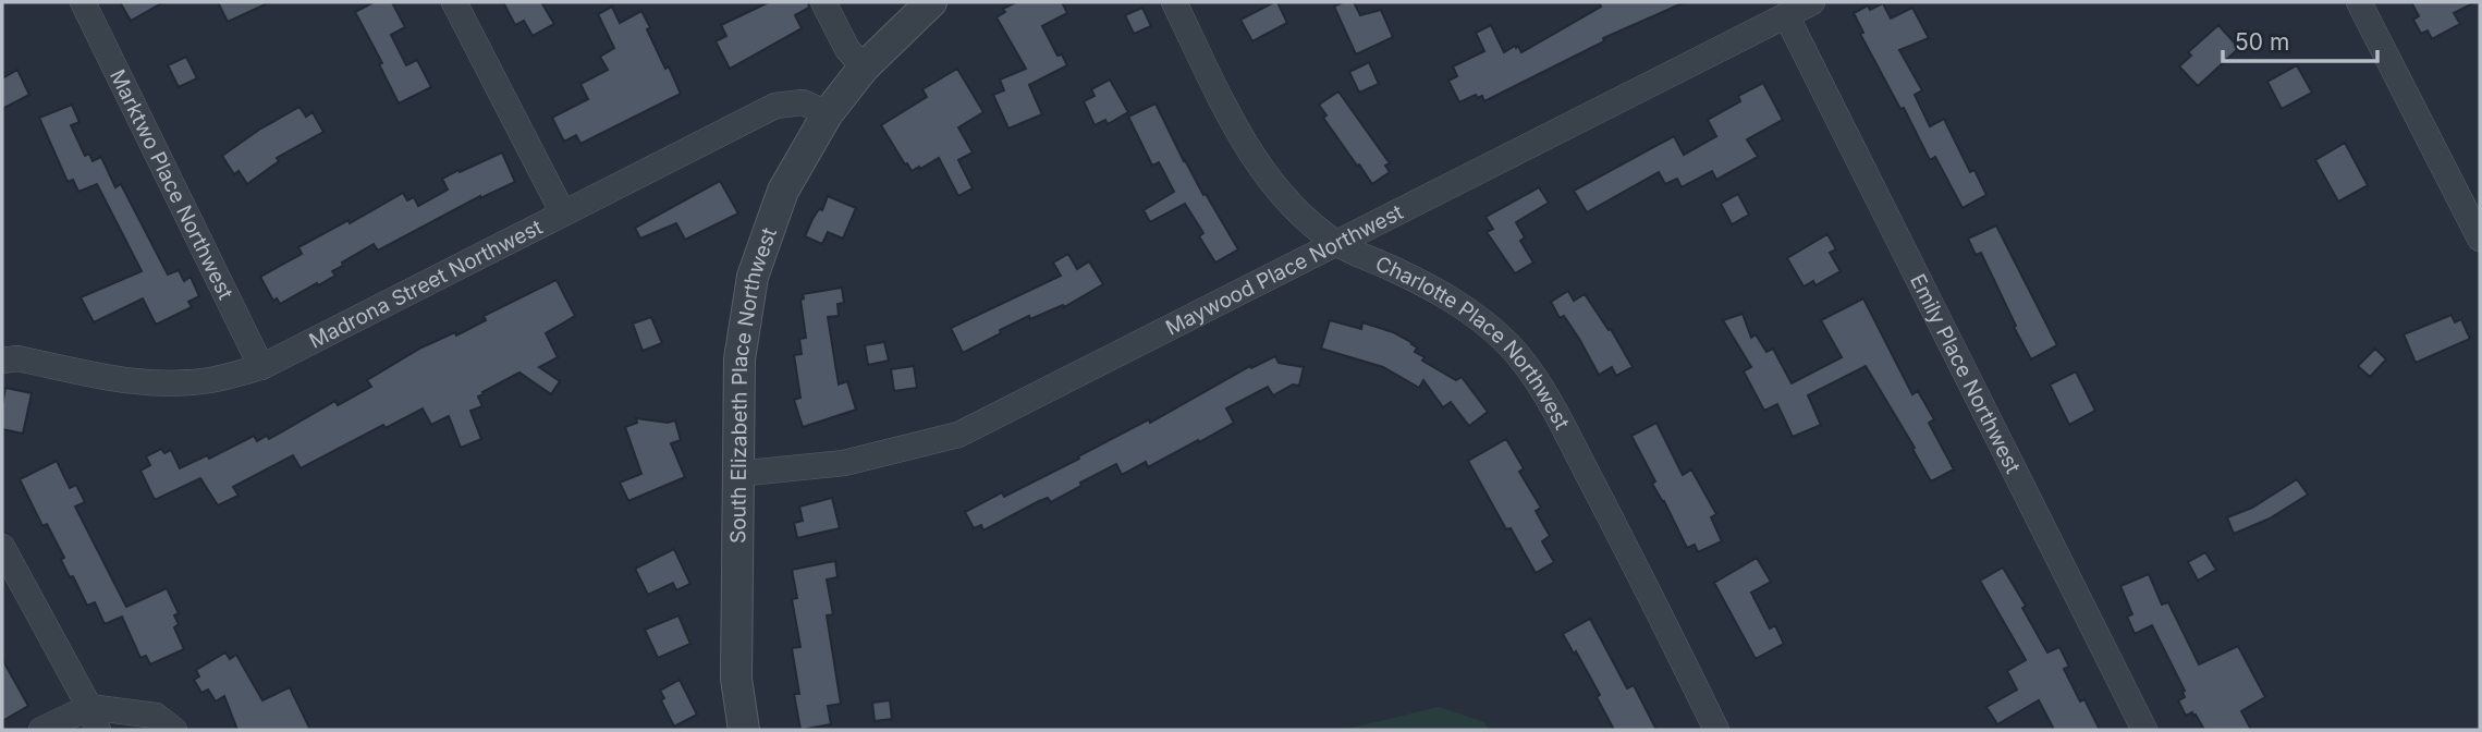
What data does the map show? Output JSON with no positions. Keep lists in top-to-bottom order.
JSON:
{
  "streets": {
    "street": [
      "Marktwo Place Northwest",
      "Maywood Place Northwest",
      "Madrona Street Northwest",
      "Charlotte Place Northwest",
      "Emily Place Northwest",
      "South Elizabeth Place Northwest"
    ]
  },
  "crossings": [
    ["Marktwo Place Northwest", "Madrona Street Northwest"],
    ["Maywood Place Northwest", "Charlotte Place Northwest"],
    ["Maywood Place Northwest", "Emily Place Northwest"],
    ["Maywood Place Northwest", "South Elizabeth Place Northwest"],
    ["Madrona Street Northwest", "South Elizabeth Place Northwest"]
  ],
  "scale_bar": "50 m"
}
